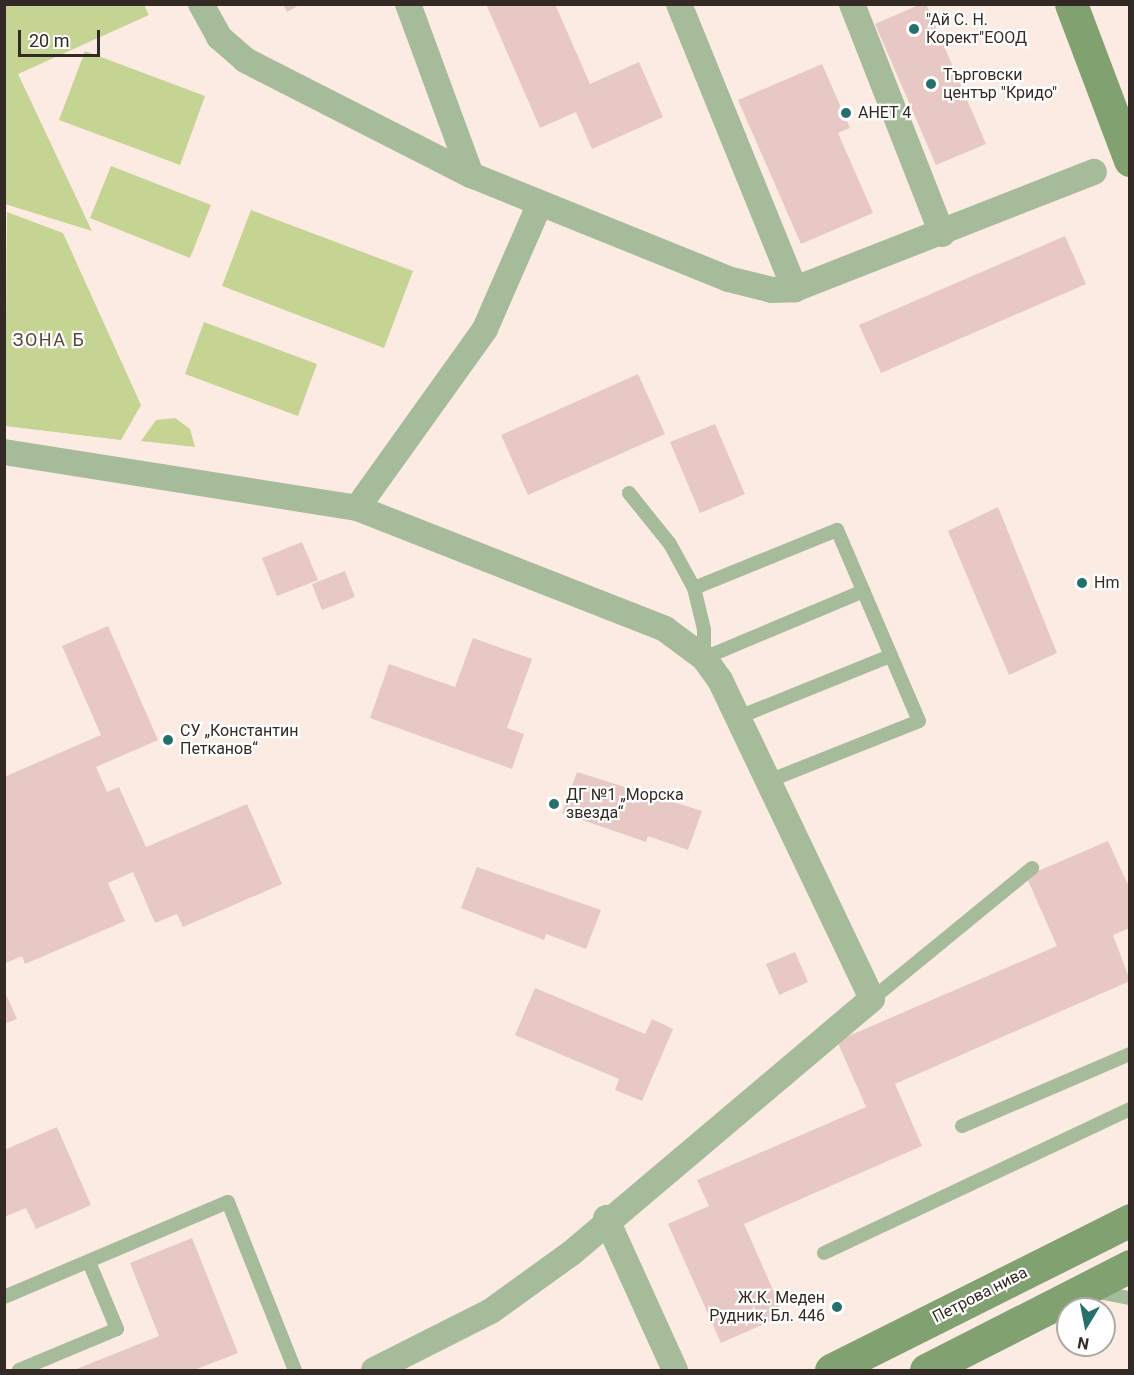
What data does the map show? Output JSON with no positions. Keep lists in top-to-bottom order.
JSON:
{
  "streets": {
    "street": ["Петрова нива"]
  },
  "districts": ["ЗОНА Б"],
  "places": [
    "\"Ай С. Н. Корект\"ЕООД",
    "Търговски център \"Кридо\"",
    "АНЕТ 4",
    "Hm",
    "СУ „Константин Петканов“",
    "ДГ №1 „Морска звезда“",
    "Ж.К. Меден Рудник, Бл. 446"
  ],
  "scale_bar": "20 m",
  "north": "bottom"
}
